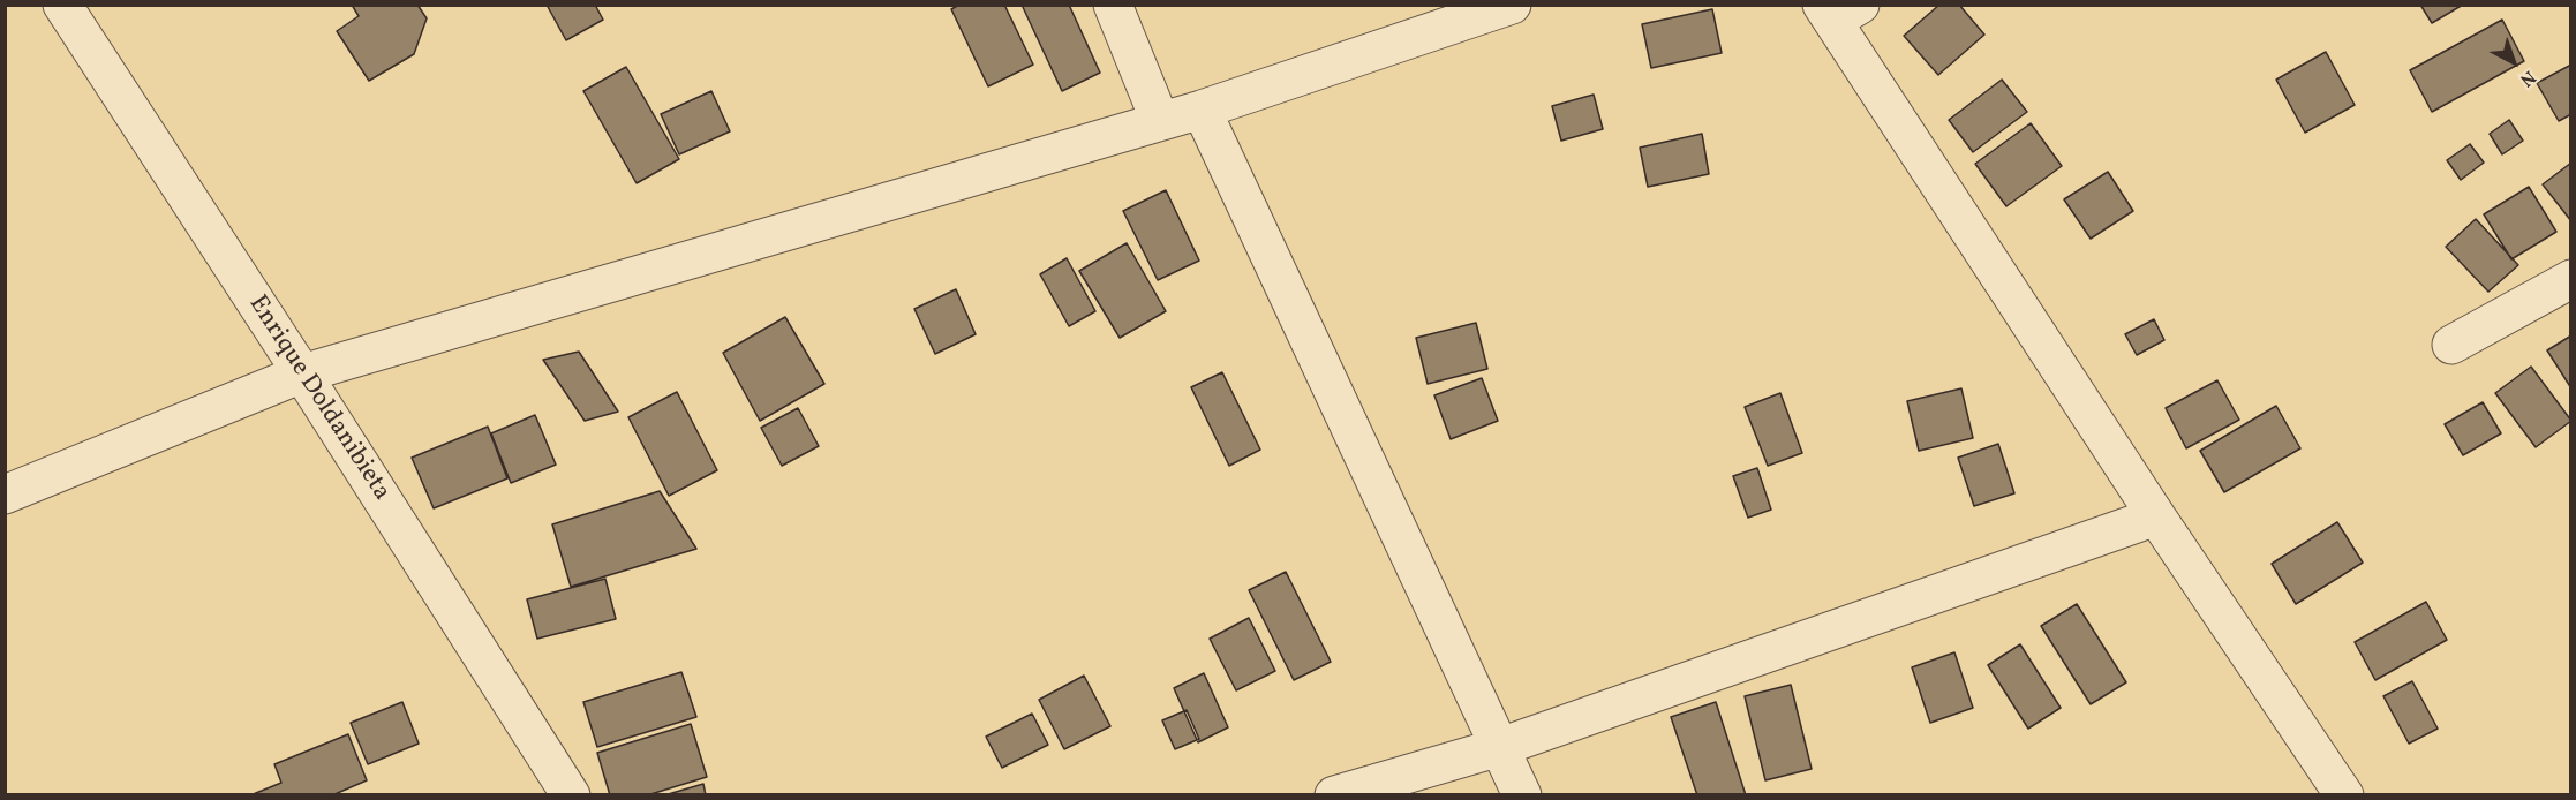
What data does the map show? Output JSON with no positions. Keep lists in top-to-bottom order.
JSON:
{
  "streets": {
    "street": ["Enrique Doldanibieta"]
  },
  "north": "bottom right"
}
